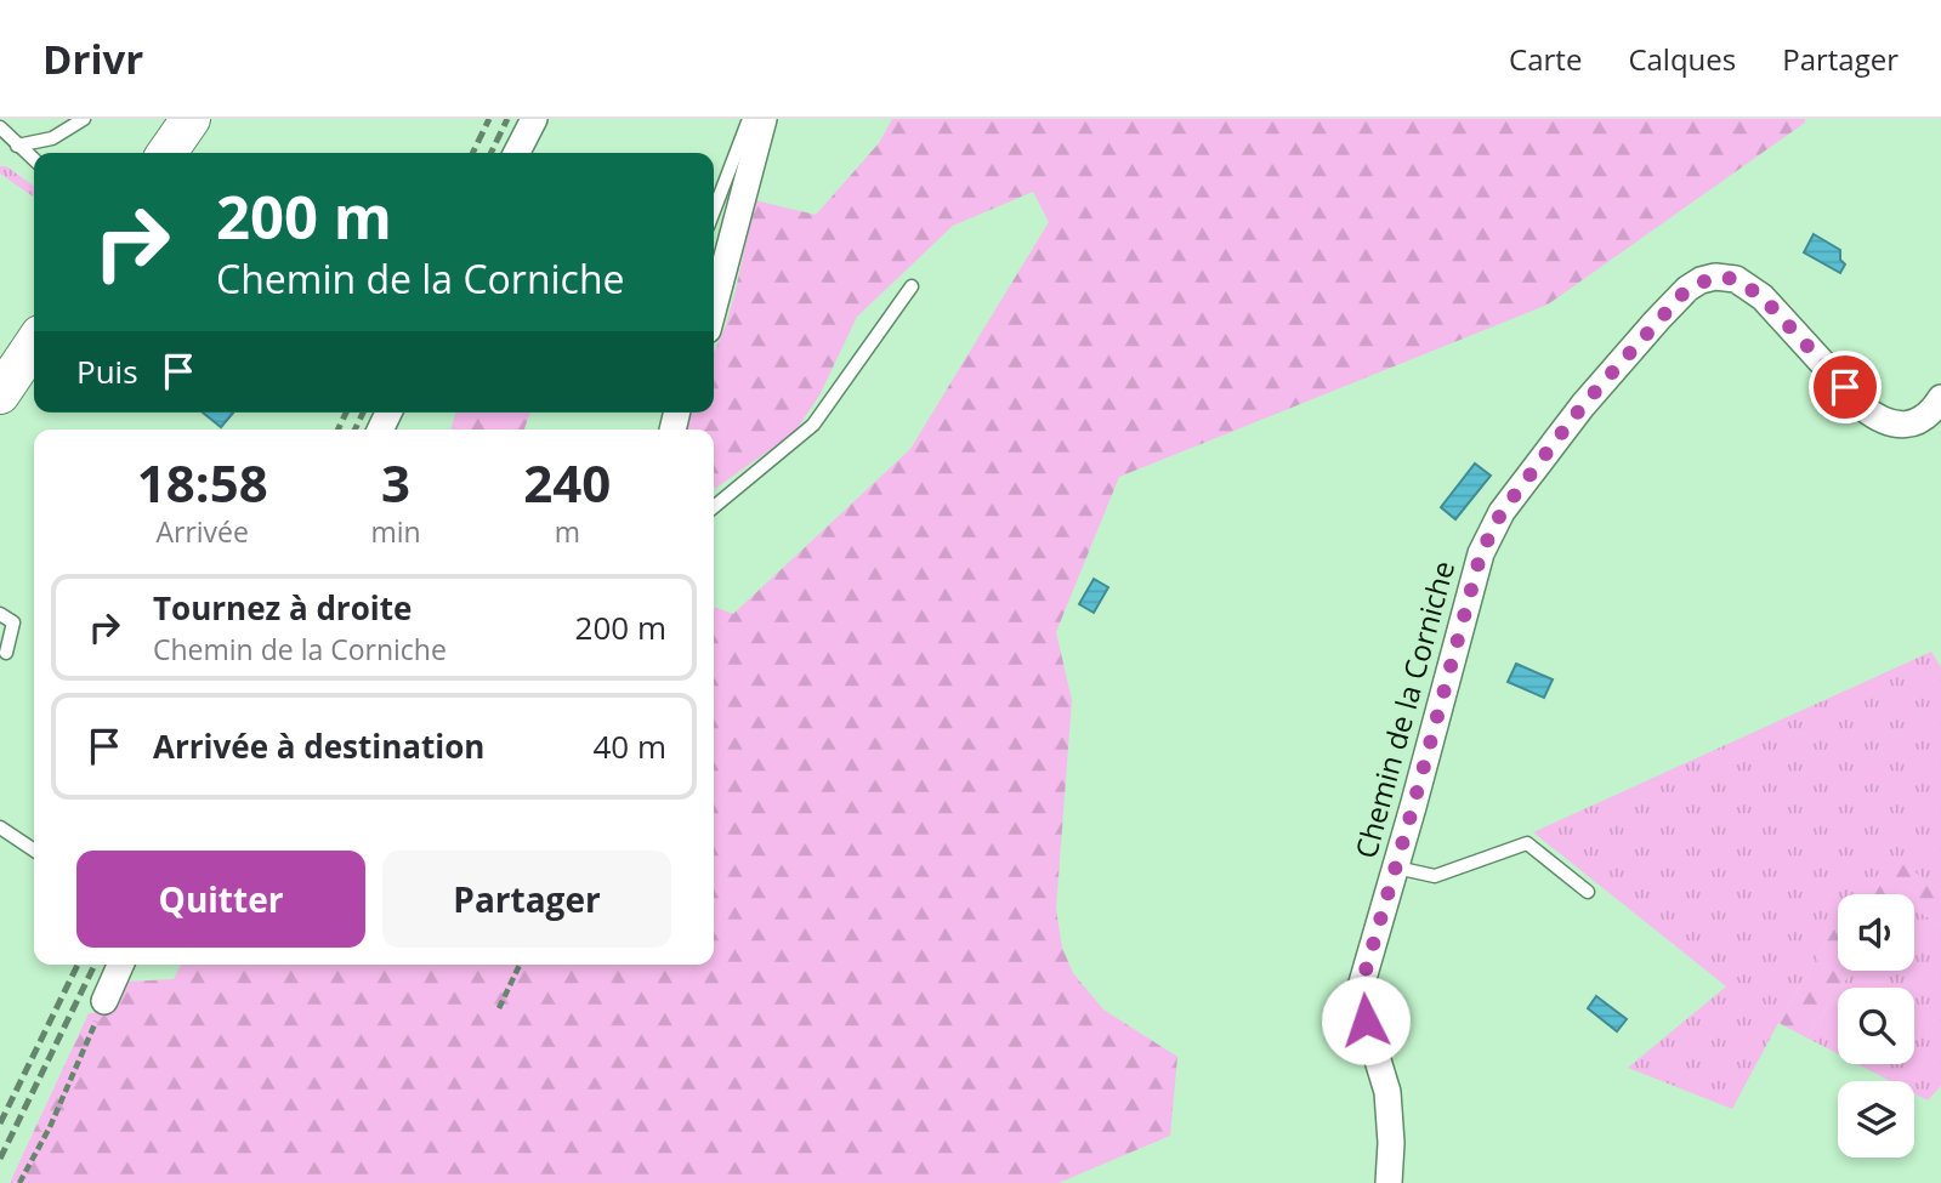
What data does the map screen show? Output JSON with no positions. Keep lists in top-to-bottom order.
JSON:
{
  "streets": {
    "street": ["Chemin de la Corniche"]
  },
  "page": {
    "header": "Drivr",
    "nav": ["Carte", "Calques", "Partager"],
    "turn": ["200 m", "Chemin de la Corniche"],
    "then": "Puis",
    "eta": [
      "18:58",
      "Arrivée",
      "3",
      "min",
      "240",
      "m"
    ],
    "list": [
      {
        "name": "Tournez à droite",
        "note": "Chemin de la Corniche",
        "value": "200 m"
      },
      {
        "name": "Arrivée à destination",
        "value": "40 m"
      }
    ],
    "buttons": ["Quitter", "Partager"]
  }
}
